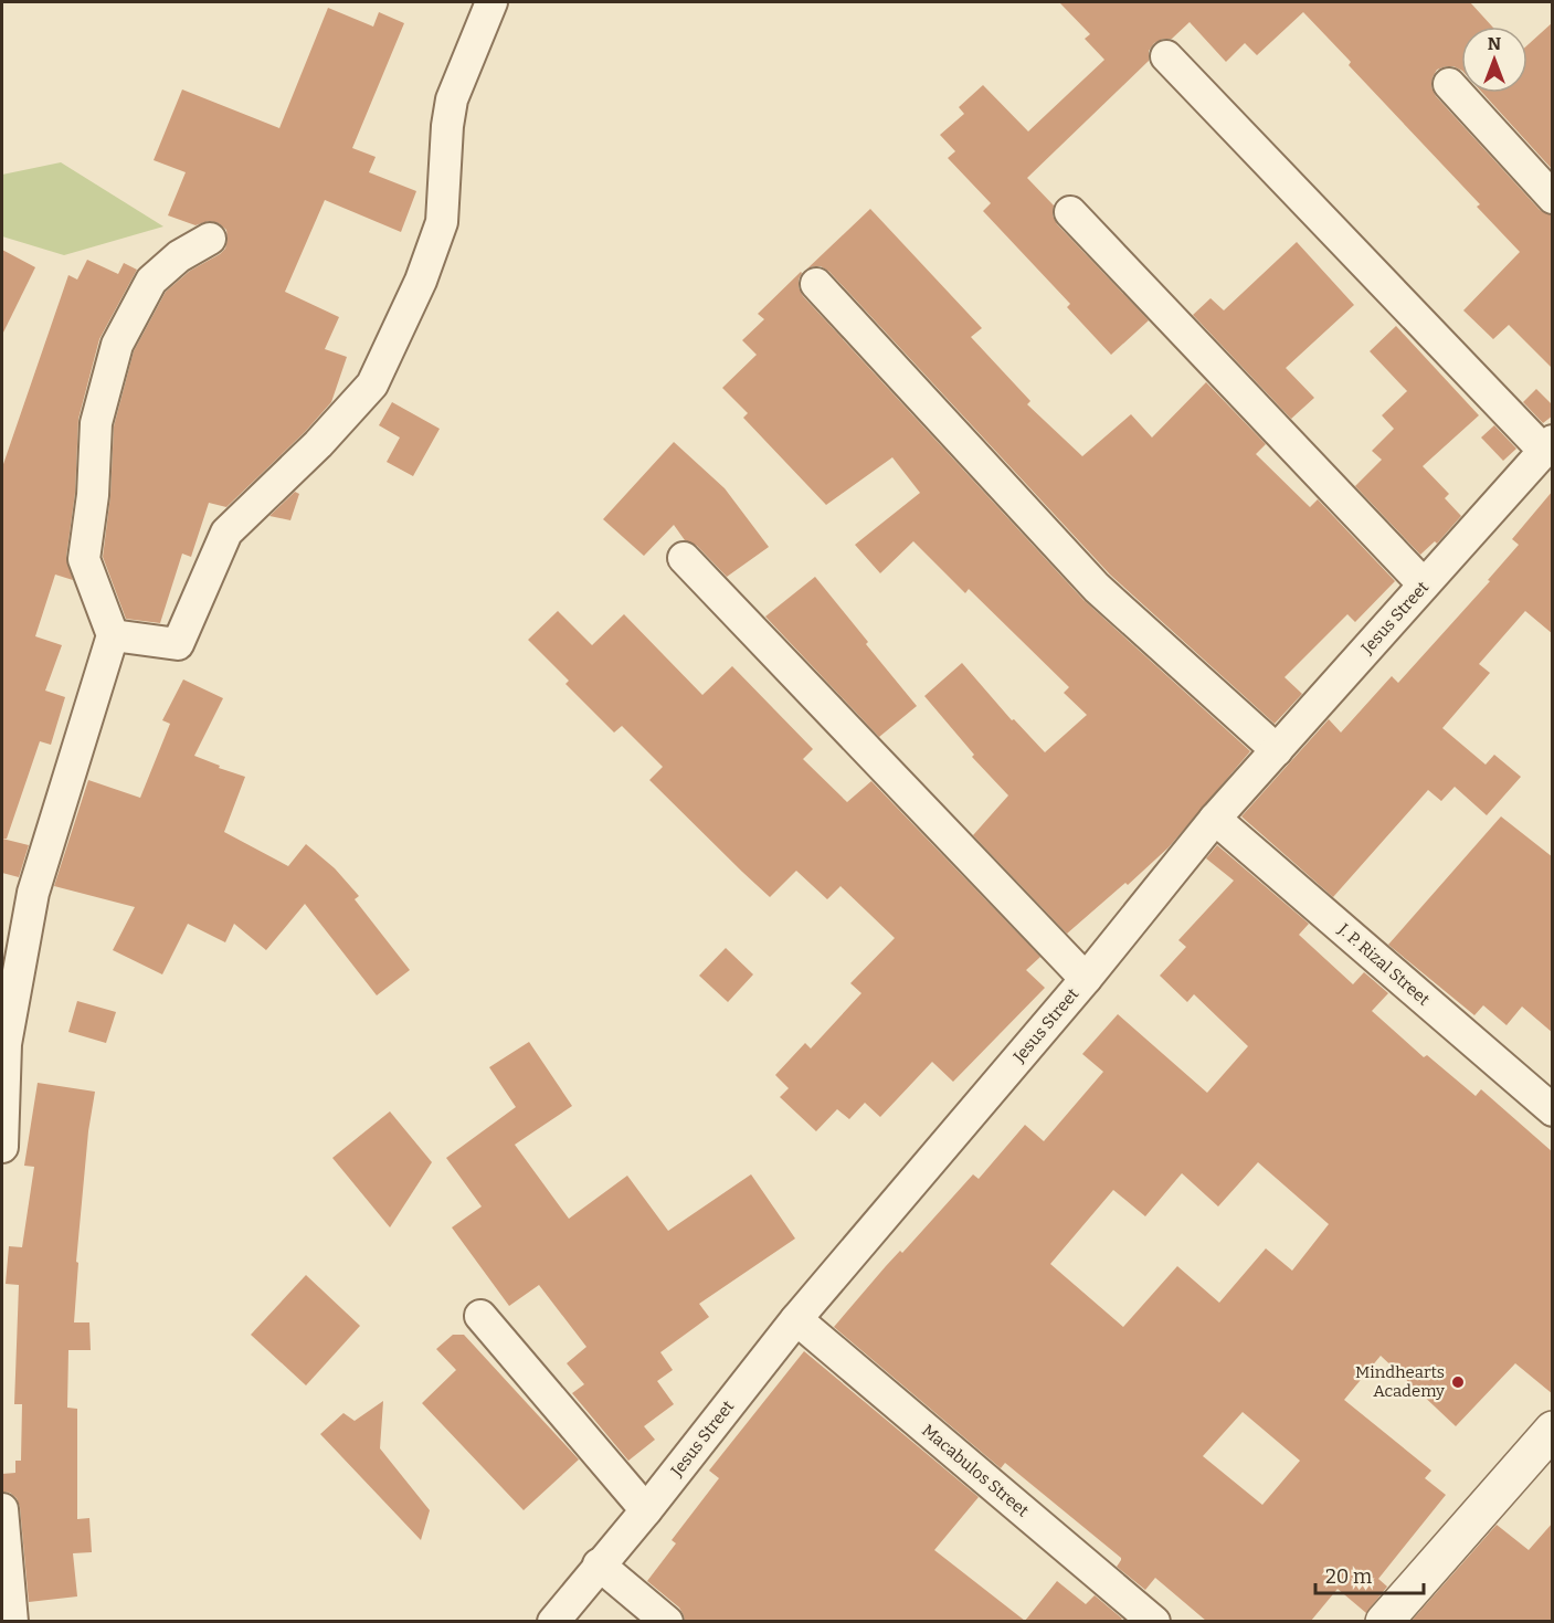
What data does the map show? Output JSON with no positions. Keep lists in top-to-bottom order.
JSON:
{
  "streets": {
    "street": ["Jesus Street", "J. P. Rizal Street", "Macabulos Street"]
  },
  "crossings": [
    ["Jesus Street", "J. P. Rizal Street"],
    ["Jesus Street", "Macabulos Street"]
  ],
  "places": ["Mindhearts Academy"],
  "scale_bar": "20 m",
  "north": "top"
}
